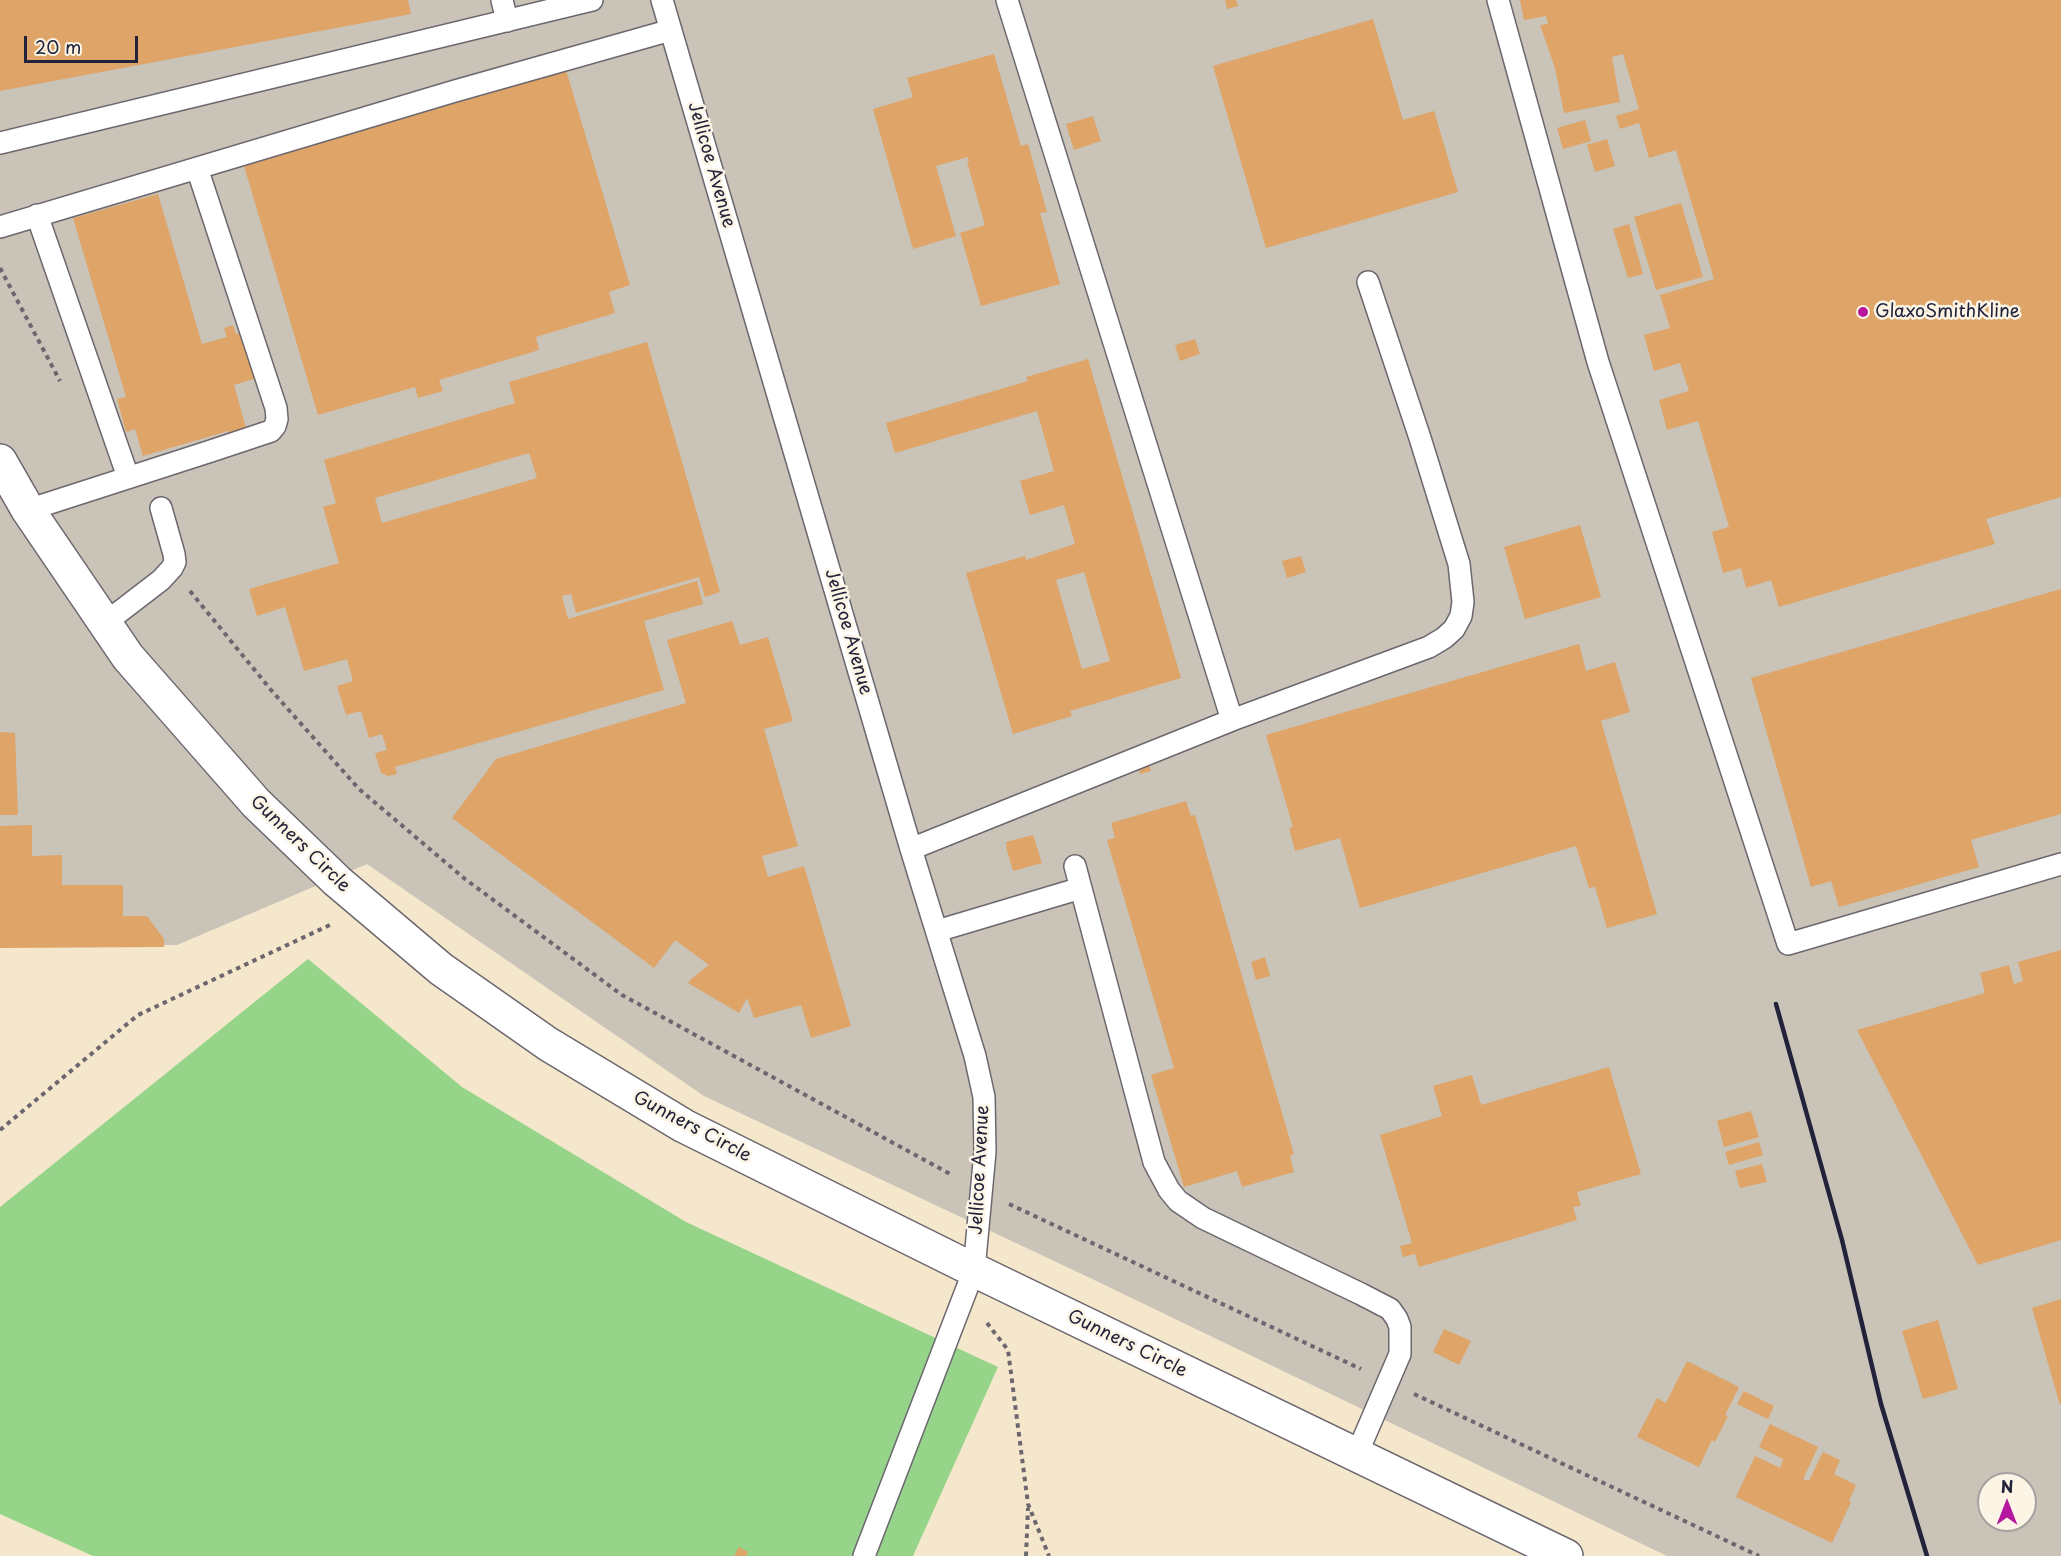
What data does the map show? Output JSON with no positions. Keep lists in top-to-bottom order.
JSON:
{
  "streets": {
    "street": ["Gunners Circle"],
    "lane": ["Jellicoe Avenue"]
  },
  "crossings": [
    ["Jellicoe Avenue", "Gunners Circle"]
  ],
  "places": ["GlaxoSmithKline"],
  "scale_bar": "20 m",
  "north": "top"
}
